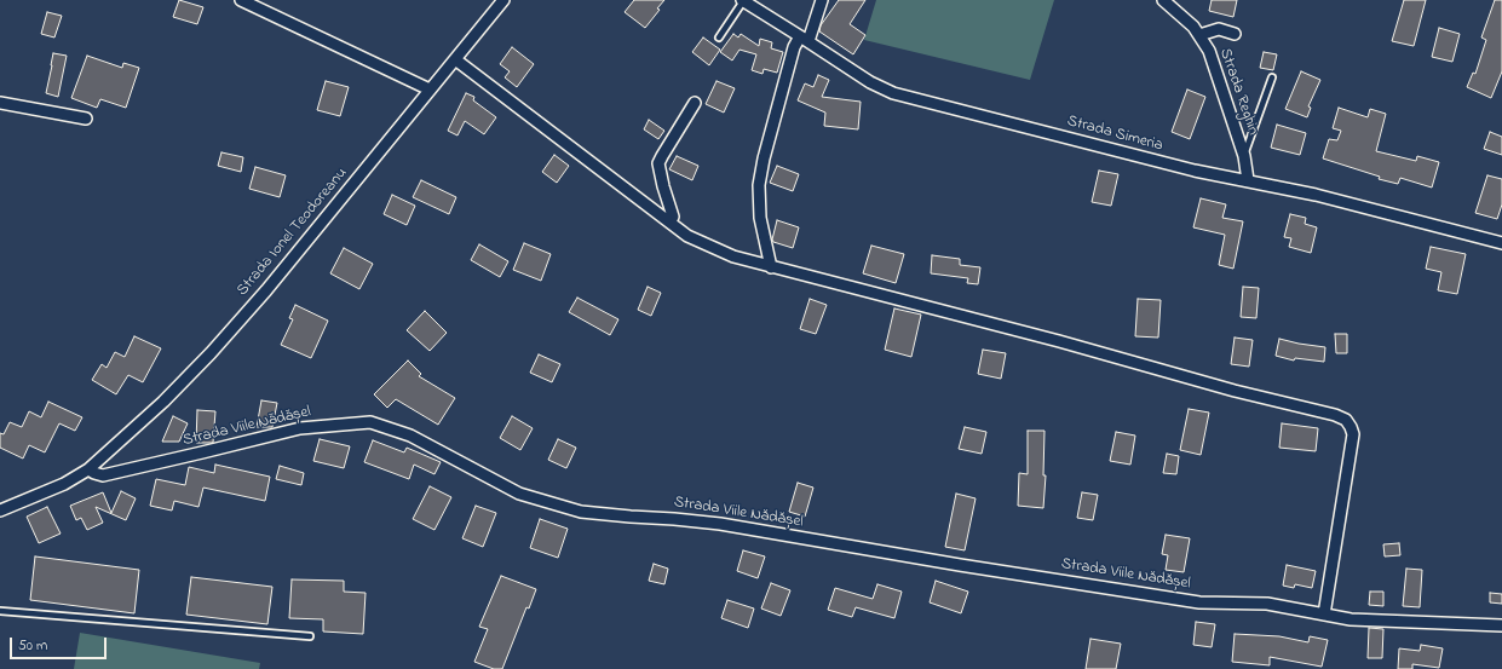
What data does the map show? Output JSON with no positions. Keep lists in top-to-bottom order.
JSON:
{
  "streets": {
    "street": [
      "Strada Reghin",
      "Strada Simeria",
      "Strada Ionel Teodoreanu",
      "Strada Viile Nădășel"
    ]
  },
  "crossings": [
    ["Strada Reghin", "Strada Simeria"],
    ["Strada Ionel Teodoreanu", "Strada Viile Nădășel"]
  ],
  "scale_bar": "50 m"
}
